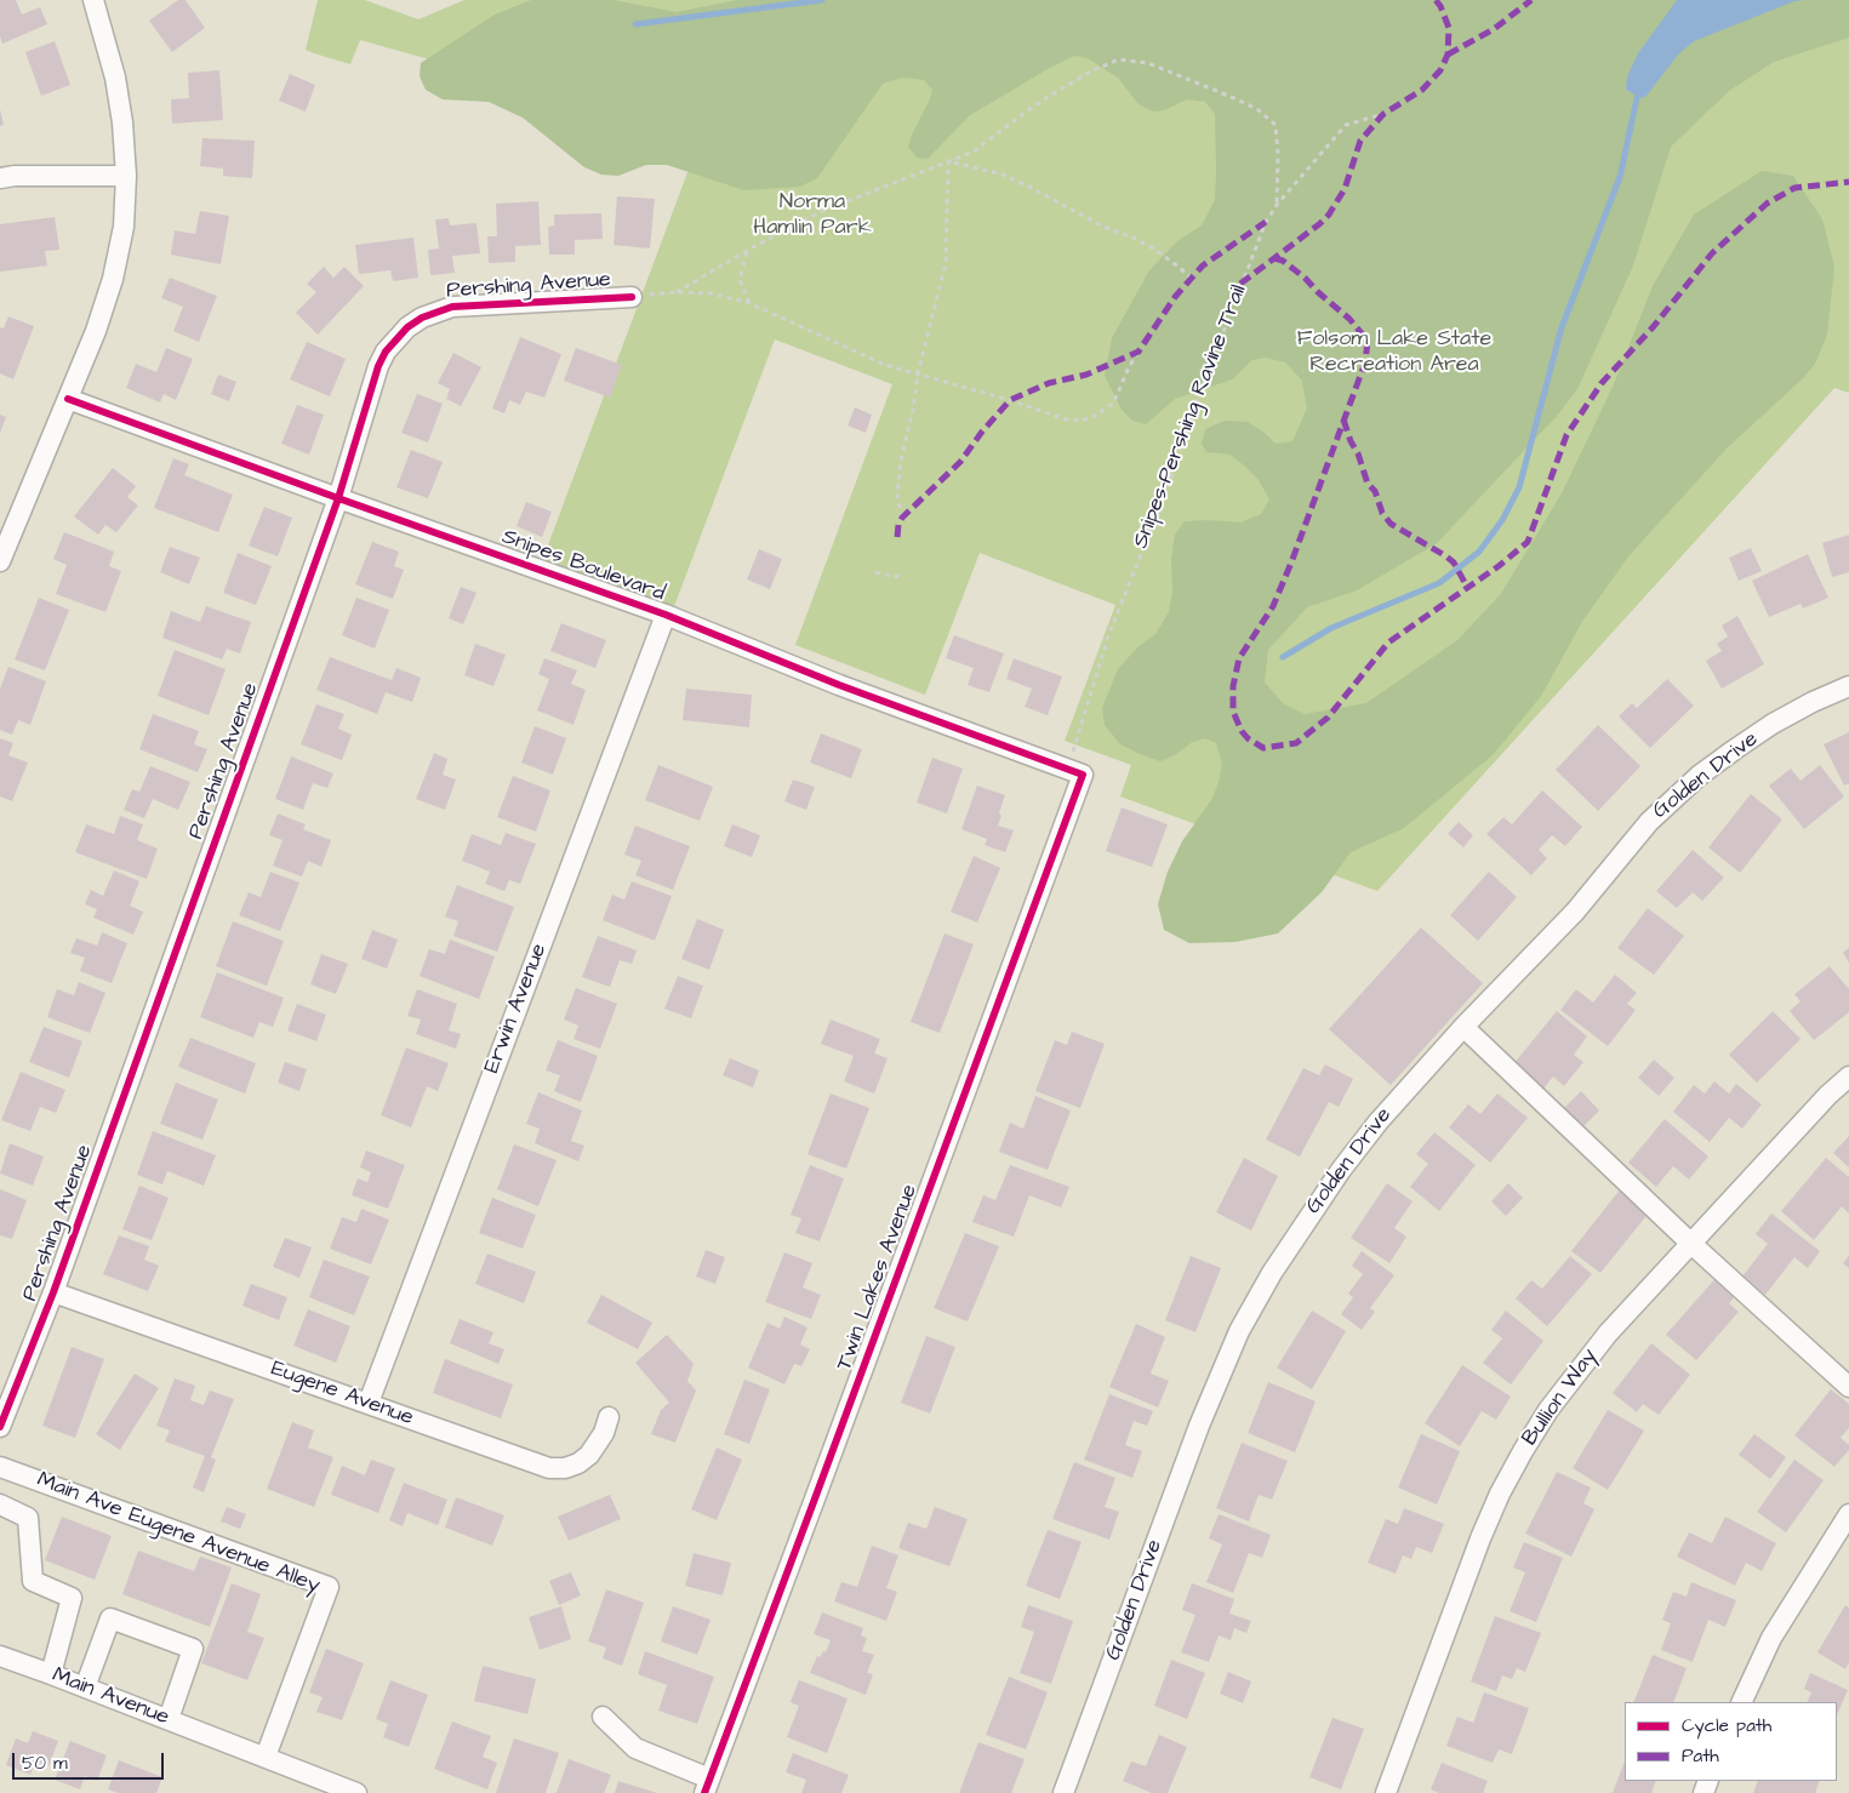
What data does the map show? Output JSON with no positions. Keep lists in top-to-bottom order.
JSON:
{
  "streets": {
    "street": [
      "Pershing Avenue",
      "Snipes Boulevard",
      "Golden Drive",
      "Erwin Avenue",
      "Twin Lakes Avenue",
      "Eugene Avenue",
      "Bullion Way",
      "Main Ave Eugene Avenue Alley",
      "Main Avenue"
    ],
    "path": ["Snipes-Pershing Ravine Trail"]
  },
  "crossings": [
    ["Pershing Avenue", "Snipes Boulevard"],
    ["Pershing Avenue", "Eugene Avenue"],
    ["Snipes-Pershing Ravine Trail", "Snipes Boulevard"],
    ["Snipes-Pershing Ravine Trail", "Twin Lakes Avenue"],
    ["Snipes Boulevard", "Erwin Avenue"],
    ["Snipes Boulevard", "Twin Lakes Avenue"],
    ["Erwin Avenue", "Eugene Avenue"],
    ["Main Ave Eugene Avenue Alley", "Main Avenue"]
  ],
  "parks": ["Norma Hamlin Park", "Folsom Lake State Recreation Area"],
  "legend": ["Cycle path", "Path"],
  "scale_bar": "50 m"
}
